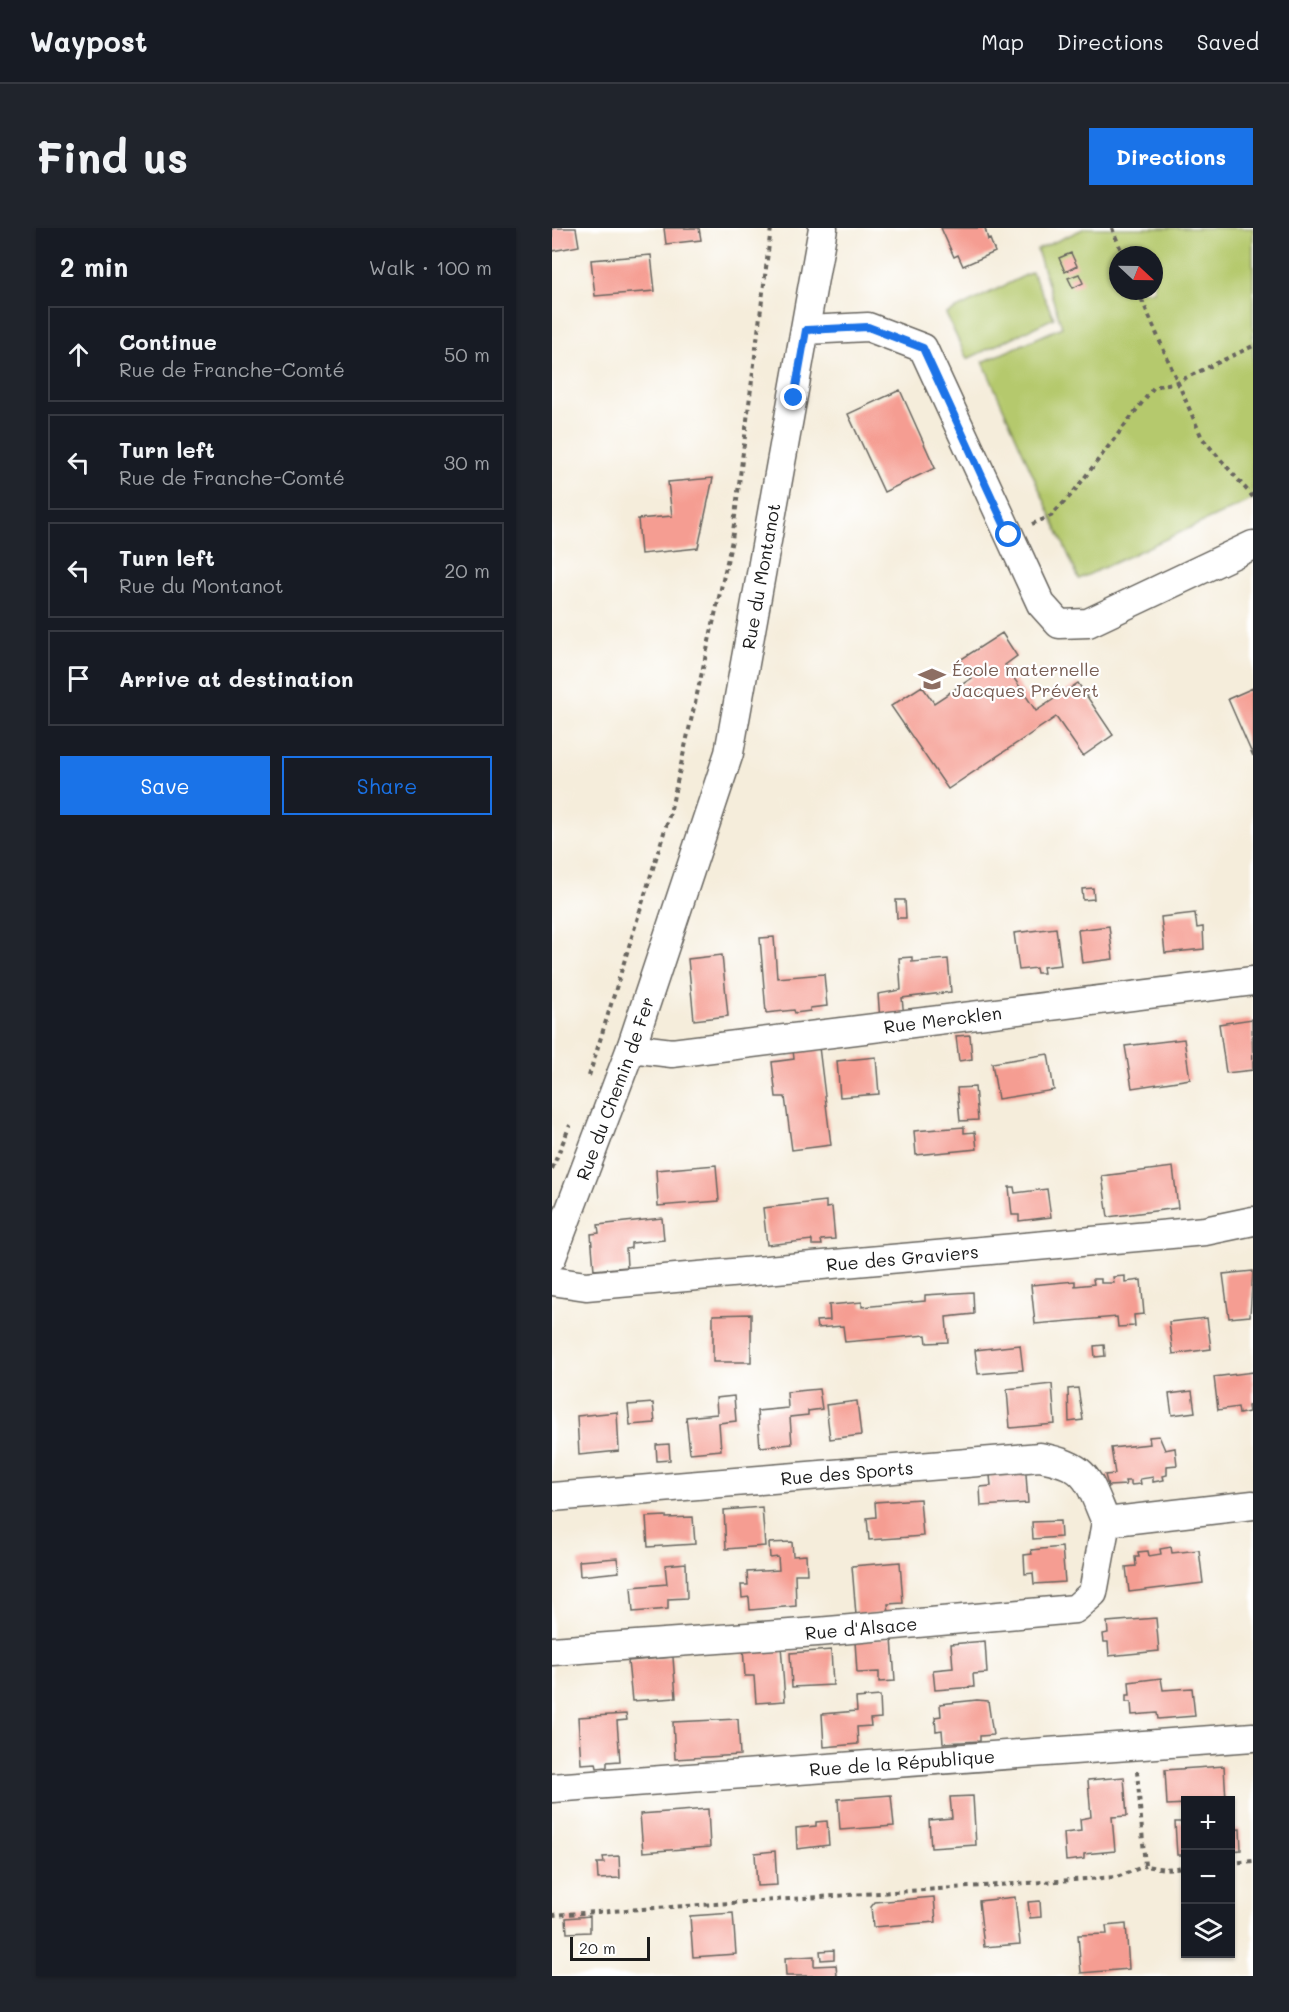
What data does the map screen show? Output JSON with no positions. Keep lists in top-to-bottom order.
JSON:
{
  "streets": {
    "street": [
      "Rue du Montanot",
      "Rue Mercklen",
      "Rue du Chemin de Fer",
      "Rue des Graviers",
      "Rue des Sports",
      "Rue d'Alsace",
      "Rue de la République"
    ]
  },
  "crossings": [
    ["Rue du Montanot", "Rue du Chemin de Fer"],
    ["Rue Mercklen", "Rue du Chemin de Fer"],
    ["Rue des Sports", "Rue d'Alsace"]
  ],
  "places": {
    "school or university": ["École maternelle Jacques Prévert"]
  },
  "scale_bar": "20 m",
  "north": "right",
  "page": {
    "header": "Waypost",
    "nav": ["Map", "Directions", "Saved"],
    "buttons": [
      "Directions",
      ["Save", "Share"]
    ],
    "title": "Find us",
    "heading": ["2 min", "Walk · 100 m"],
    "list": [
      ["Continue", "Rue de Franche-Comté", "50 m"],
      ["Turn left", "Rue de Franche-Comté", "30 m"],
      ["Turn left", "Rue du Montanot", "20 m"],
      "Arrive at destination"
    ],
    "map_buttons": ["+", "−"],
    "scale": "20 m"
  }
}
